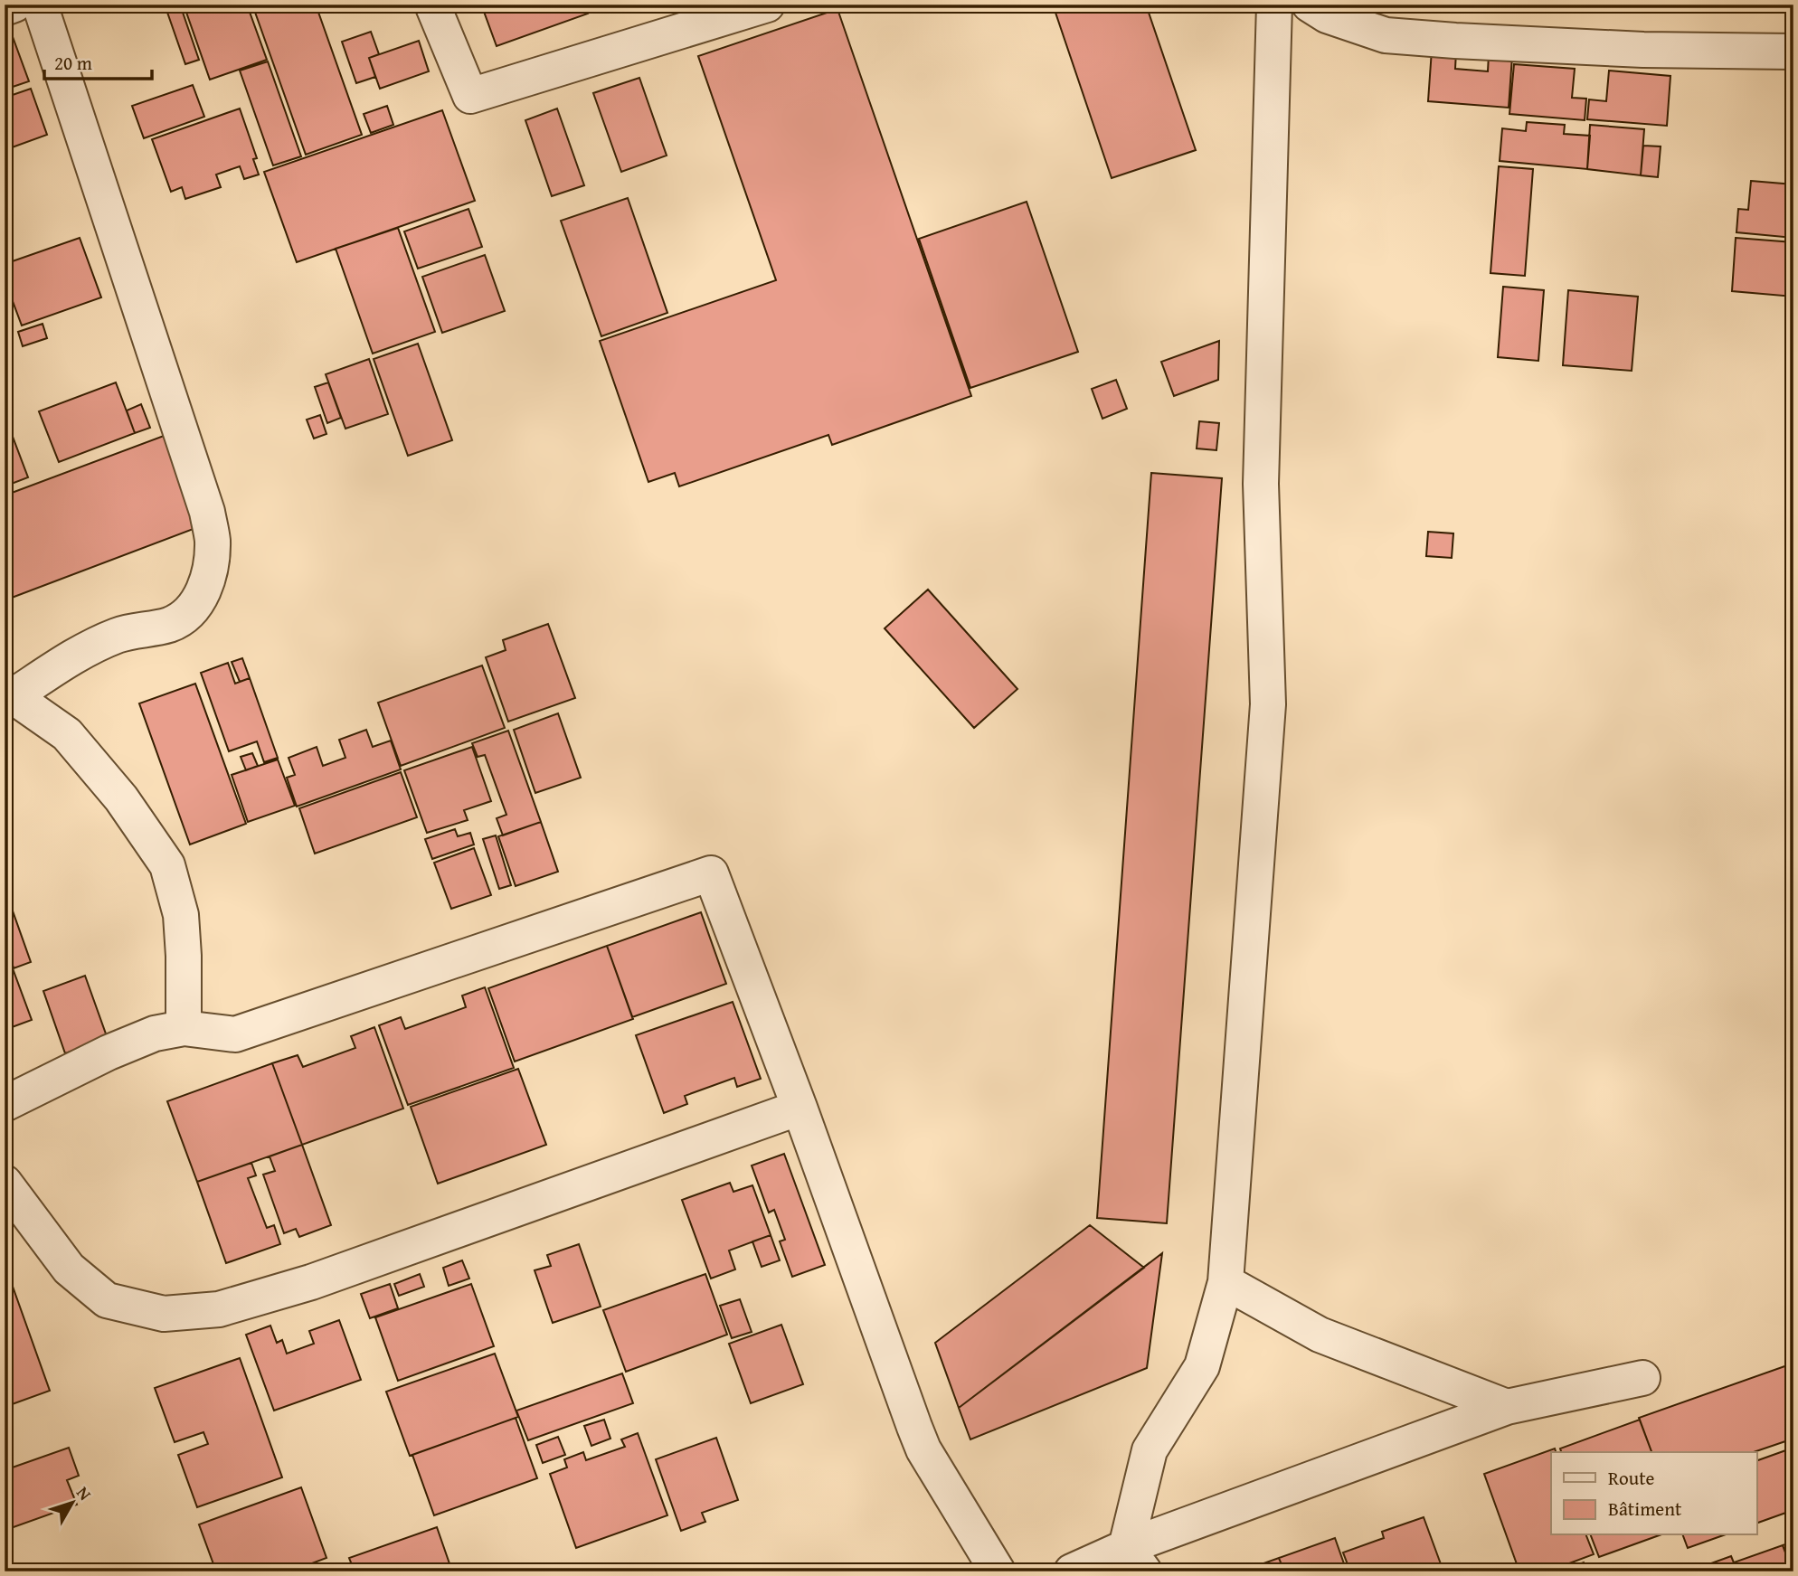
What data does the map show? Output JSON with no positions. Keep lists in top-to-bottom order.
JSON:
{
  "legend": ["Route", "Bâtiment"],
  "scale_bar": "20 m",
  "north": "top right"
}
